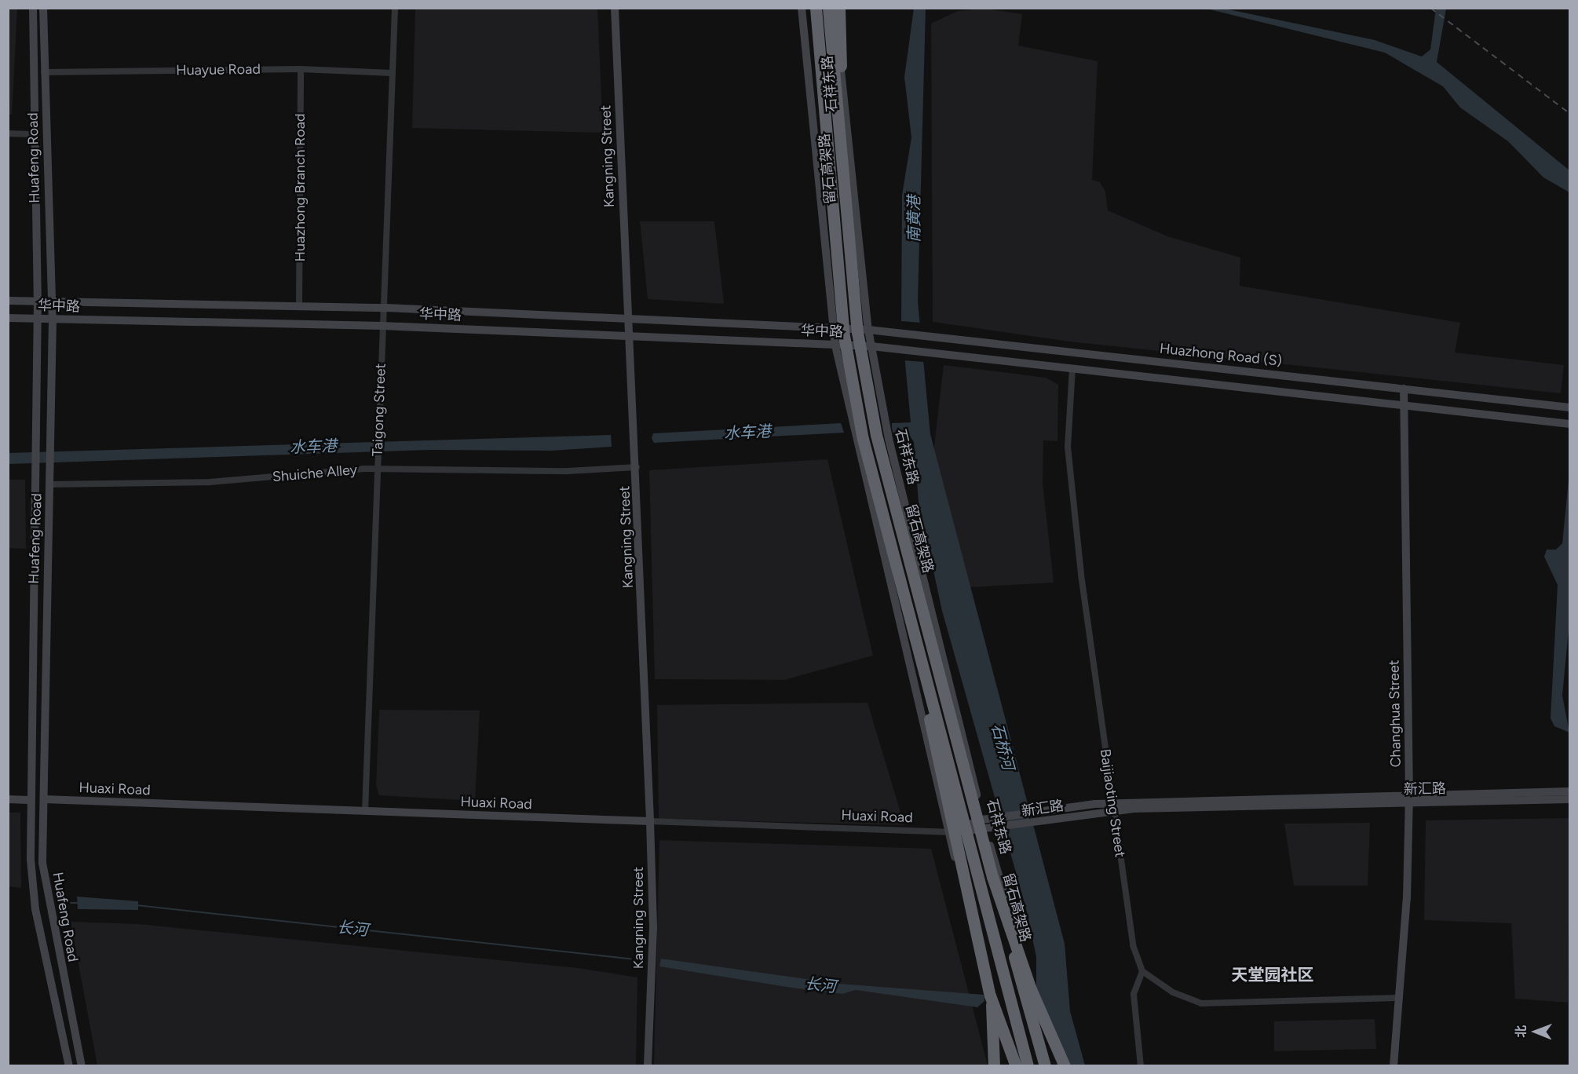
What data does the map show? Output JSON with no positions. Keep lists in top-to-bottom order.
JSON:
{
  "streets": {
    "highway": ["留石高架路"],
    "main road": [
      "石祥东路",
      "Kangning Street",
      "Huafeng Road",
      "华中路",
      "Huazhong Road (S)",
      "Changhua Street",
      "Huaxi Road",
      "新汇路"
    ],
    "street": [
      "Huayue Road",
      "Huazhong Branch Road",
      "Taigong Street",
      "Shuiche Alley",
      "Baijiaoting Street"
    ]
  },
  "crossings": [
    ["Huayue Road", "Huafeng Road"],
    ["Huayue Road", "Huazhong Branch Road"],
    ["Huayue Road", "Taigong Street"],
    ["石祥东路", "华中路"],
    ["石祥东路", "Huazhong Road (S)"],
    ["石祥东路", "Huaxi Road"],
    ["石祥东路", "新汇路"],
    ["Kangning Street", "华中路"],
    ["Kangning Street", "Shuiche Alley"],
    ["Kangning Street", "Huaxi Road"],
    ["Huafeng Road", "华中路"],
    ["Huafeng Road", "Shuiche Alley"],
    ["Huafeng Road", "Huaxi Road"],
    ["Huazhong Branch Road", "华中路"],
    ["华中路", "Huazhong Road (S)"],
    ["华中路", "Taigong Street"],
    ["Huazhong Road (S)", "Changhua Street"],
    ["Huazhong Road (S)", "Baijiaoting Street"],
    ["Taigong Street", "Shuiche Alley"],
    ["Taigong Street", "Huaxi Road"],
    ["Changhua Street", "新汇路"],
    ["Huaxi Road", "新汇路"],
    ["新汇路", "Baijiaoting Street"]
  ],
  "districts": ["天堂园社区"],
  "water": [
    "南黄港",
    "水车港",
    "石桥河",
    "长河"
  ],
  "north": "left"
}
